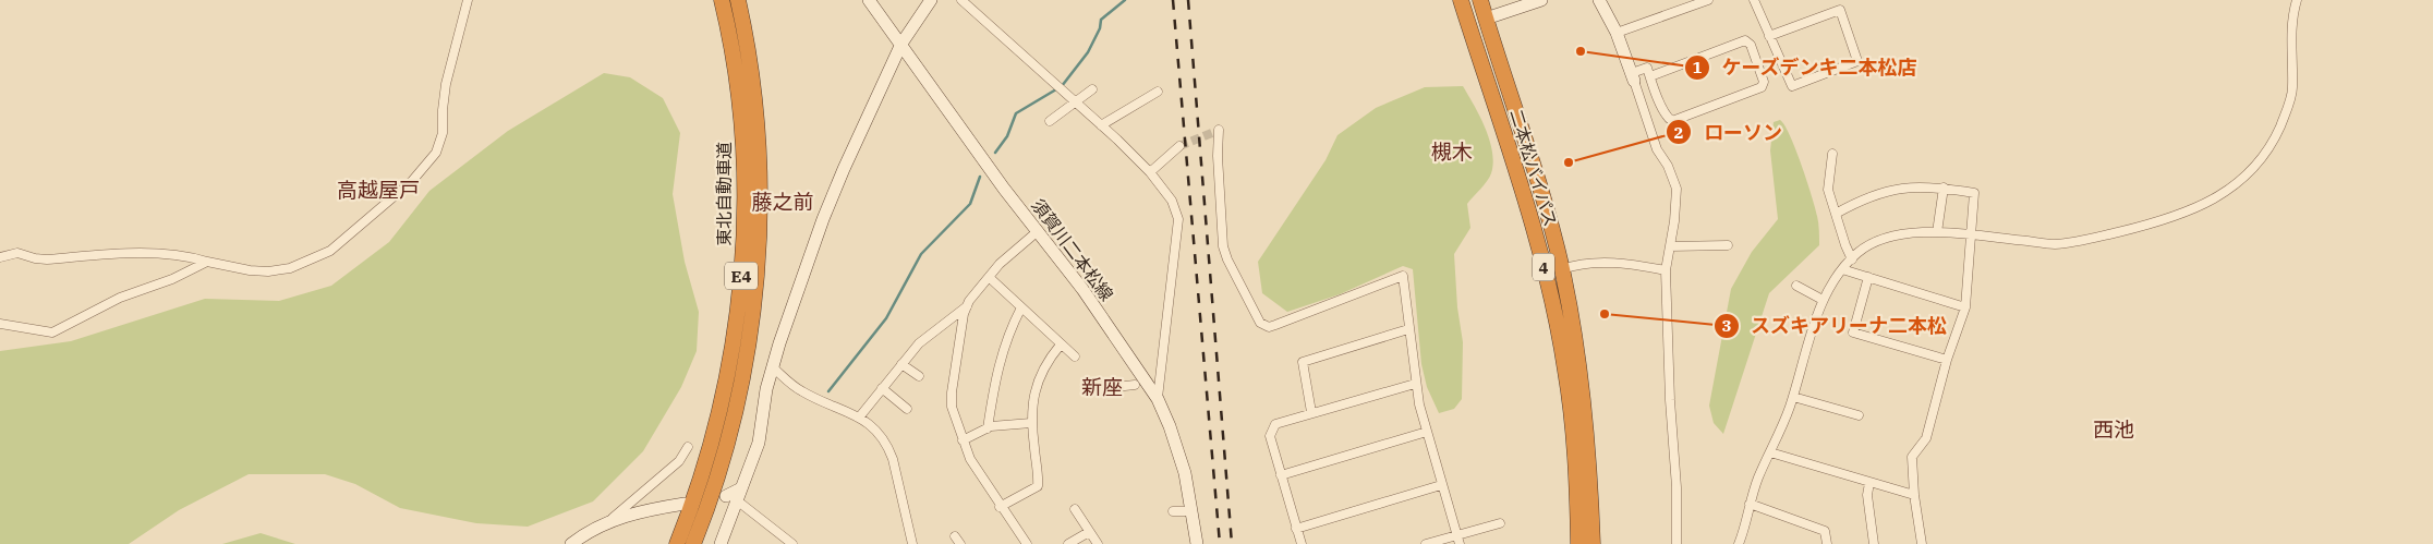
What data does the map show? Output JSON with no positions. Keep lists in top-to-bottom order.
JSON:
{
  "streets": {
    "highway": [
      "二本松バイパス",
      "東北自動車道",
      "4",
      "E4"
    ],
    "street": ["須賀川二本松線"]
  },
  "districts": [
    "槻木",
    "高越屋戸",
    "藤之前",
    "新座",
    "西池"
  ],
  "places": ["ケーズデンキ二本松店", "ローソン", "スズキアリーナ二本松"]
}
